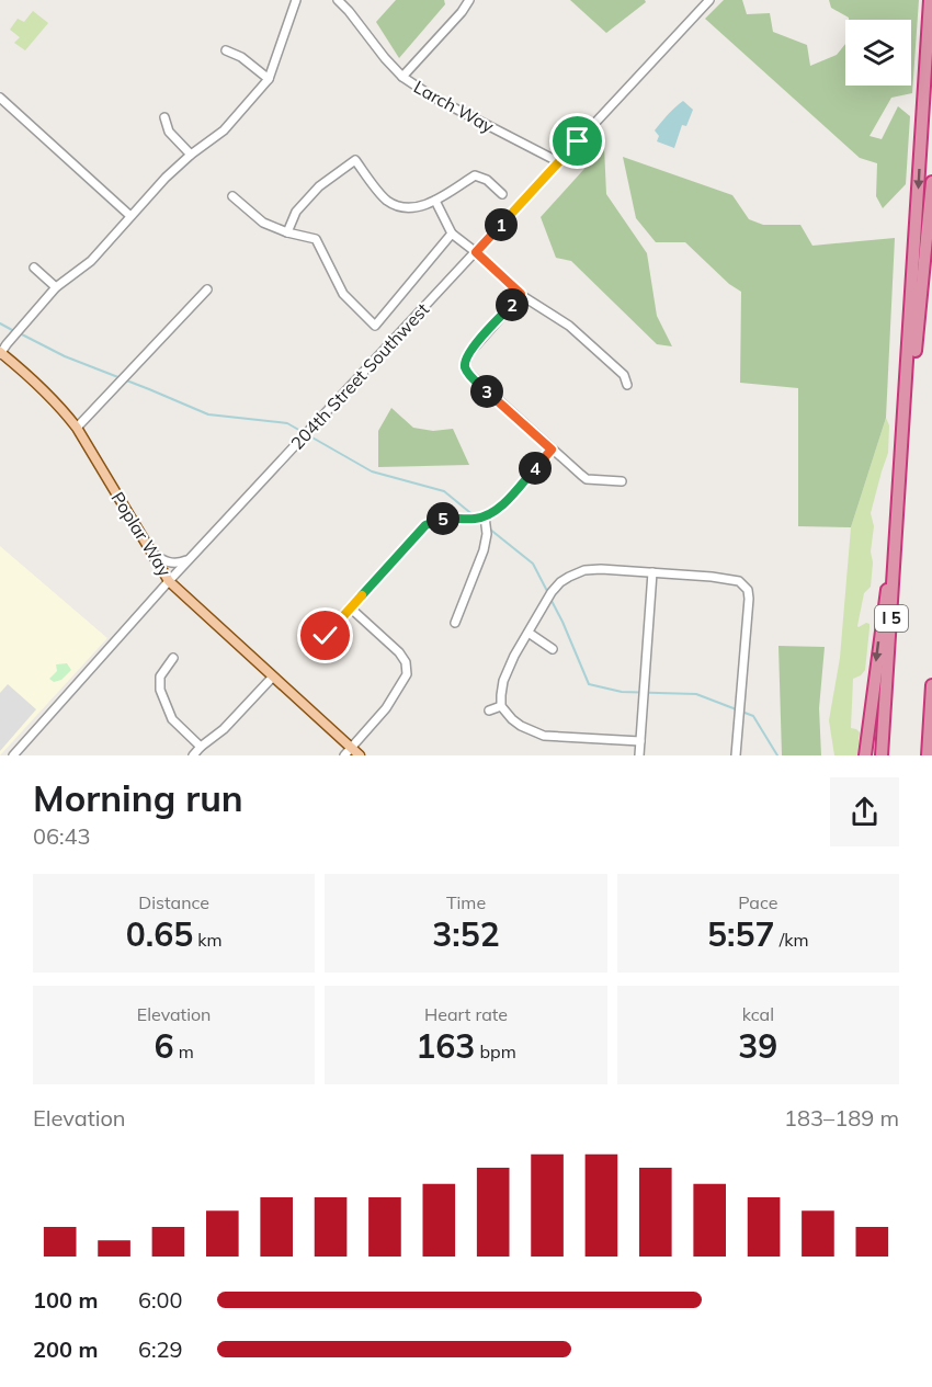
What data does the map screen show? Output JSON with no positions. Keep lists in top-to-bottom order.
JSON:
{
  "streets": {
    "highway": ["I 5"],
    "main road": ["Poplar Way"],
    "street": ["Larch Way", "204th Street Southwest"]
  },
  "crossings": [
    ["Larch Way", "204th Street Southwest"],
    ["204th Street Southwest", "Poplar Way"]
  ],
  "page": {
    "pins": [
      "1",
      "2",
      "3",
      "4",
      "5"
    ],
    "heading": ["Morning run", "06:43"],
    "stats": [
      ["Distance", "0.65 km"],
      ["Time", "3:52"],
      ["Pace", "5:57 /km"],
      ["Elevation", "6 m"],
      ["Heart rate", "163 bpm"],
      ["kcal", "39"]
    ],
    "chart": ["Elevation", "183–189 m"],
    "list": [
      {
        "name": "100 m",
        "note": "6:00"
      },
      {
        "name": "200 m",
        "note": "6:29"
      }
    ]
  }
}
